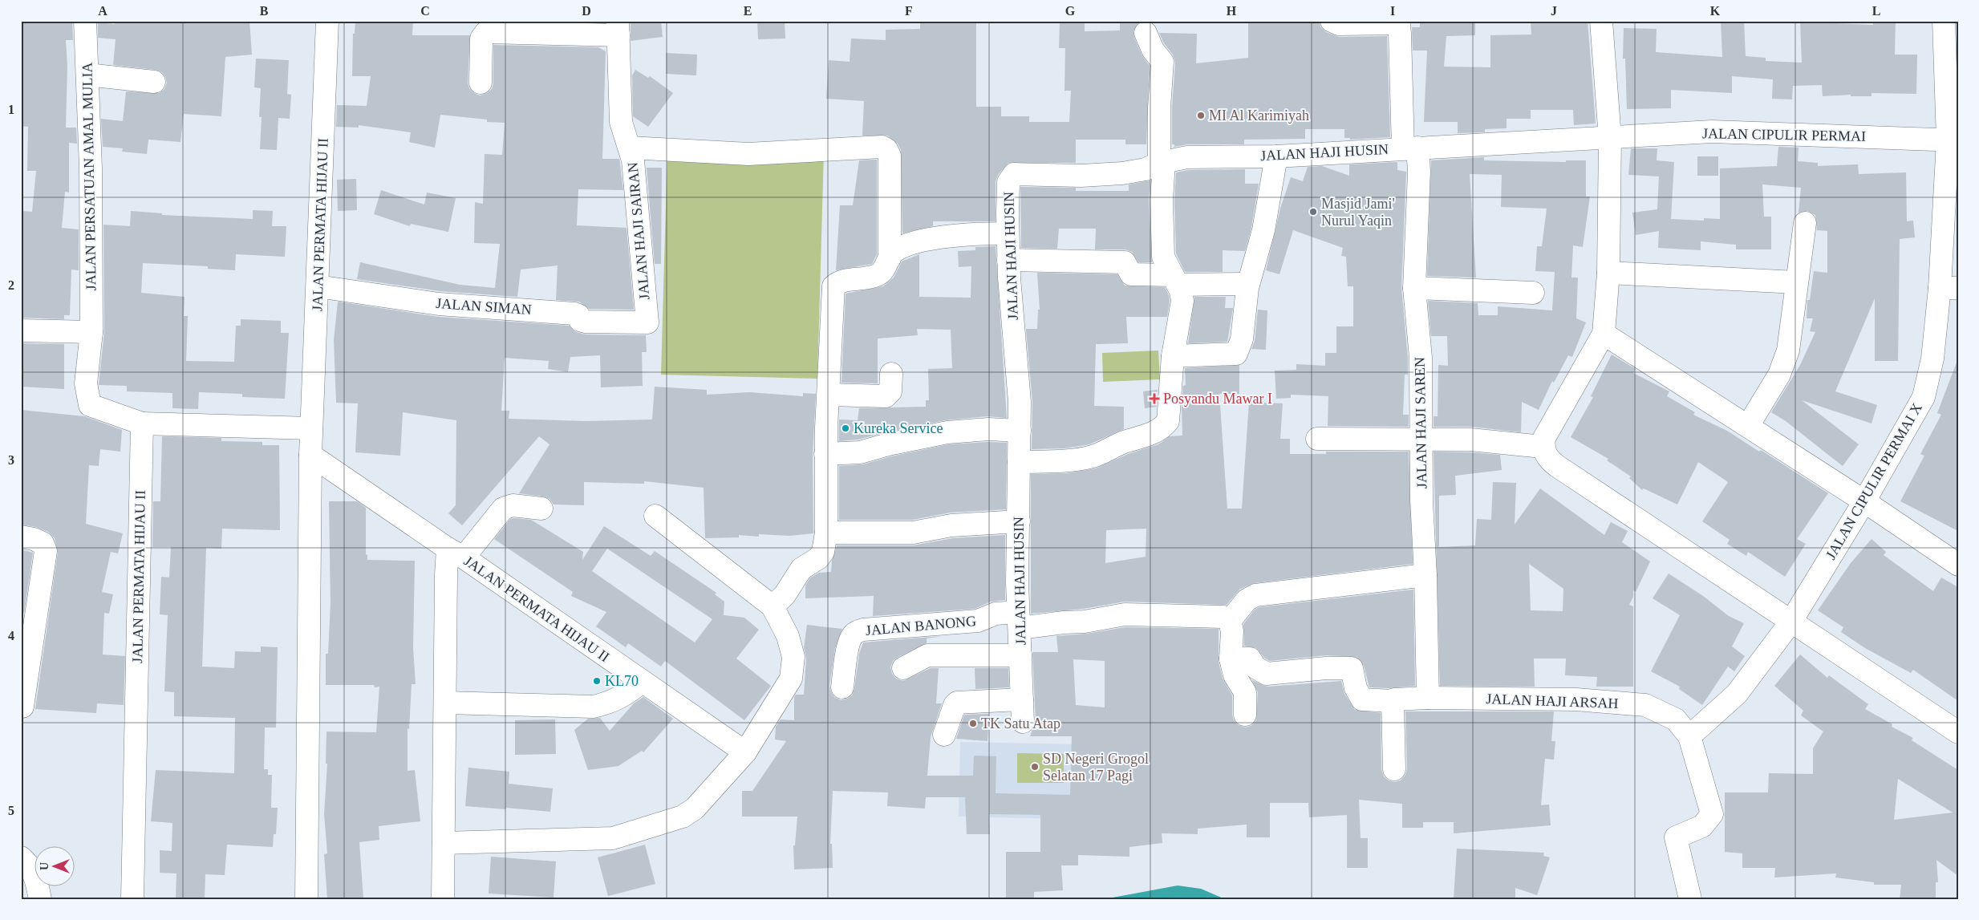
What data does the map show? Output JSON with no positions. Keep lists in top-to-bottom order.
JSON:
{
  "streets": {
    "street": [
      "JALAN CIPULIR PERMAI",
      "JALAN HAJI HUSIN",
      "JALAN PERSATUAN AMAL MULIA",
      "JALAN PERMATA HIJAU II",
      "JALAN HAJI SAIRAN",
      "JALAN SIMAN",
      "JALAN HAJI SAREN",
      "JALAN CIPULIR PERMAI X",
      "JALAN BANONG",
      "JALAN HAJI ARSAH"
    ]
  },
  "crossings": [
    ["JALAN CIPULIR PERMAI", "JALAN HAJI HUSIN"],
    ["JALAN CIPULIR PERMAI", "JALAN CIPULIR PERMAI X"],
    ["JALAN HAJI HUSIN", "JALAN HAJI SAREN"],
    ["JALAN HAJI HUSIN", "JALAN BANONG"],
    ["JALAN PERSATUAN AMAL MULIA", "JALAN PERMATA HIJAU II"],
    ["JALAN PERMATA HIJAU II", "JALAN SIMAN"],
    ["JALAN HAJI SAIRAN", "JALAN SIMAN"],
    ["JALAN HAJI SAREN", "JALAN HAJI ARSAH"],
    ["JALAN CIPULIR PERMAI X", "JALAN HAJI ARSAH"]
  ],
  "places": {
    "other": [
      "MI Al Karimiyah",
      "Masjid Jami' Nurul Yaqin",
      "Kureka Service",
      "KL70",
      "TK Satu Atap",
      "SD Negeri Grogol Selatan 17 Pagi"
    ],
    "health": ["Posyandu Mawar I"]
  },
  "north": "left",
  "grid": {
    "columns": [
      "A",
      "B",
      "C",
      "D",
      "E",
      "F",
      "G",
      "H",
      "I",
      "J",
      "K",
      "L"
    ],
    "rows": [
      "1",
      "2",
      "3",
      "4",
      "5"
    ]
  }
}
